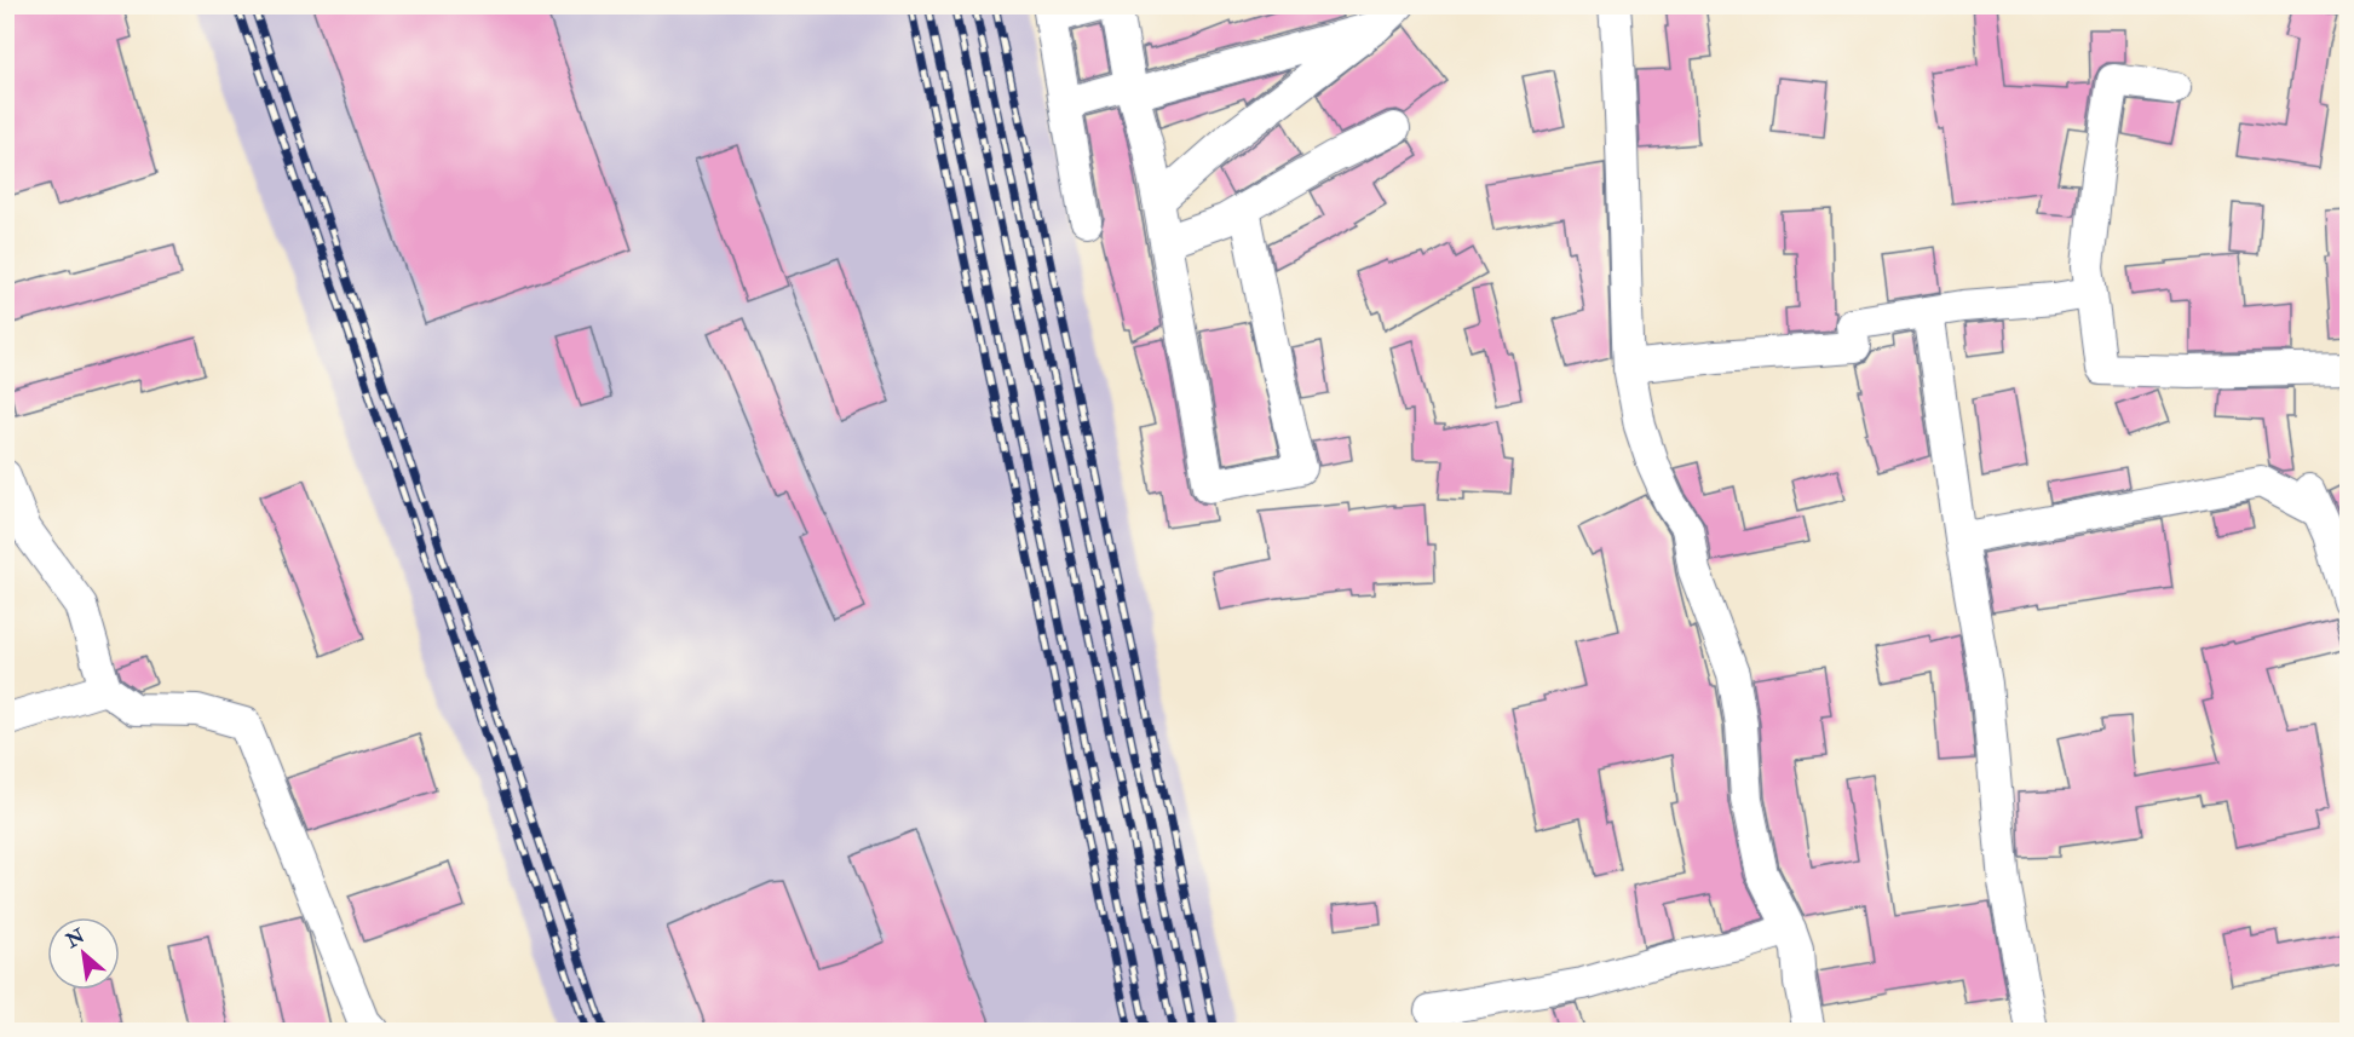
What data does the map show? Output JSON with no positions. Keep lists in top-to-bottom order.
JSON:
{
  "north": "top left"
}
